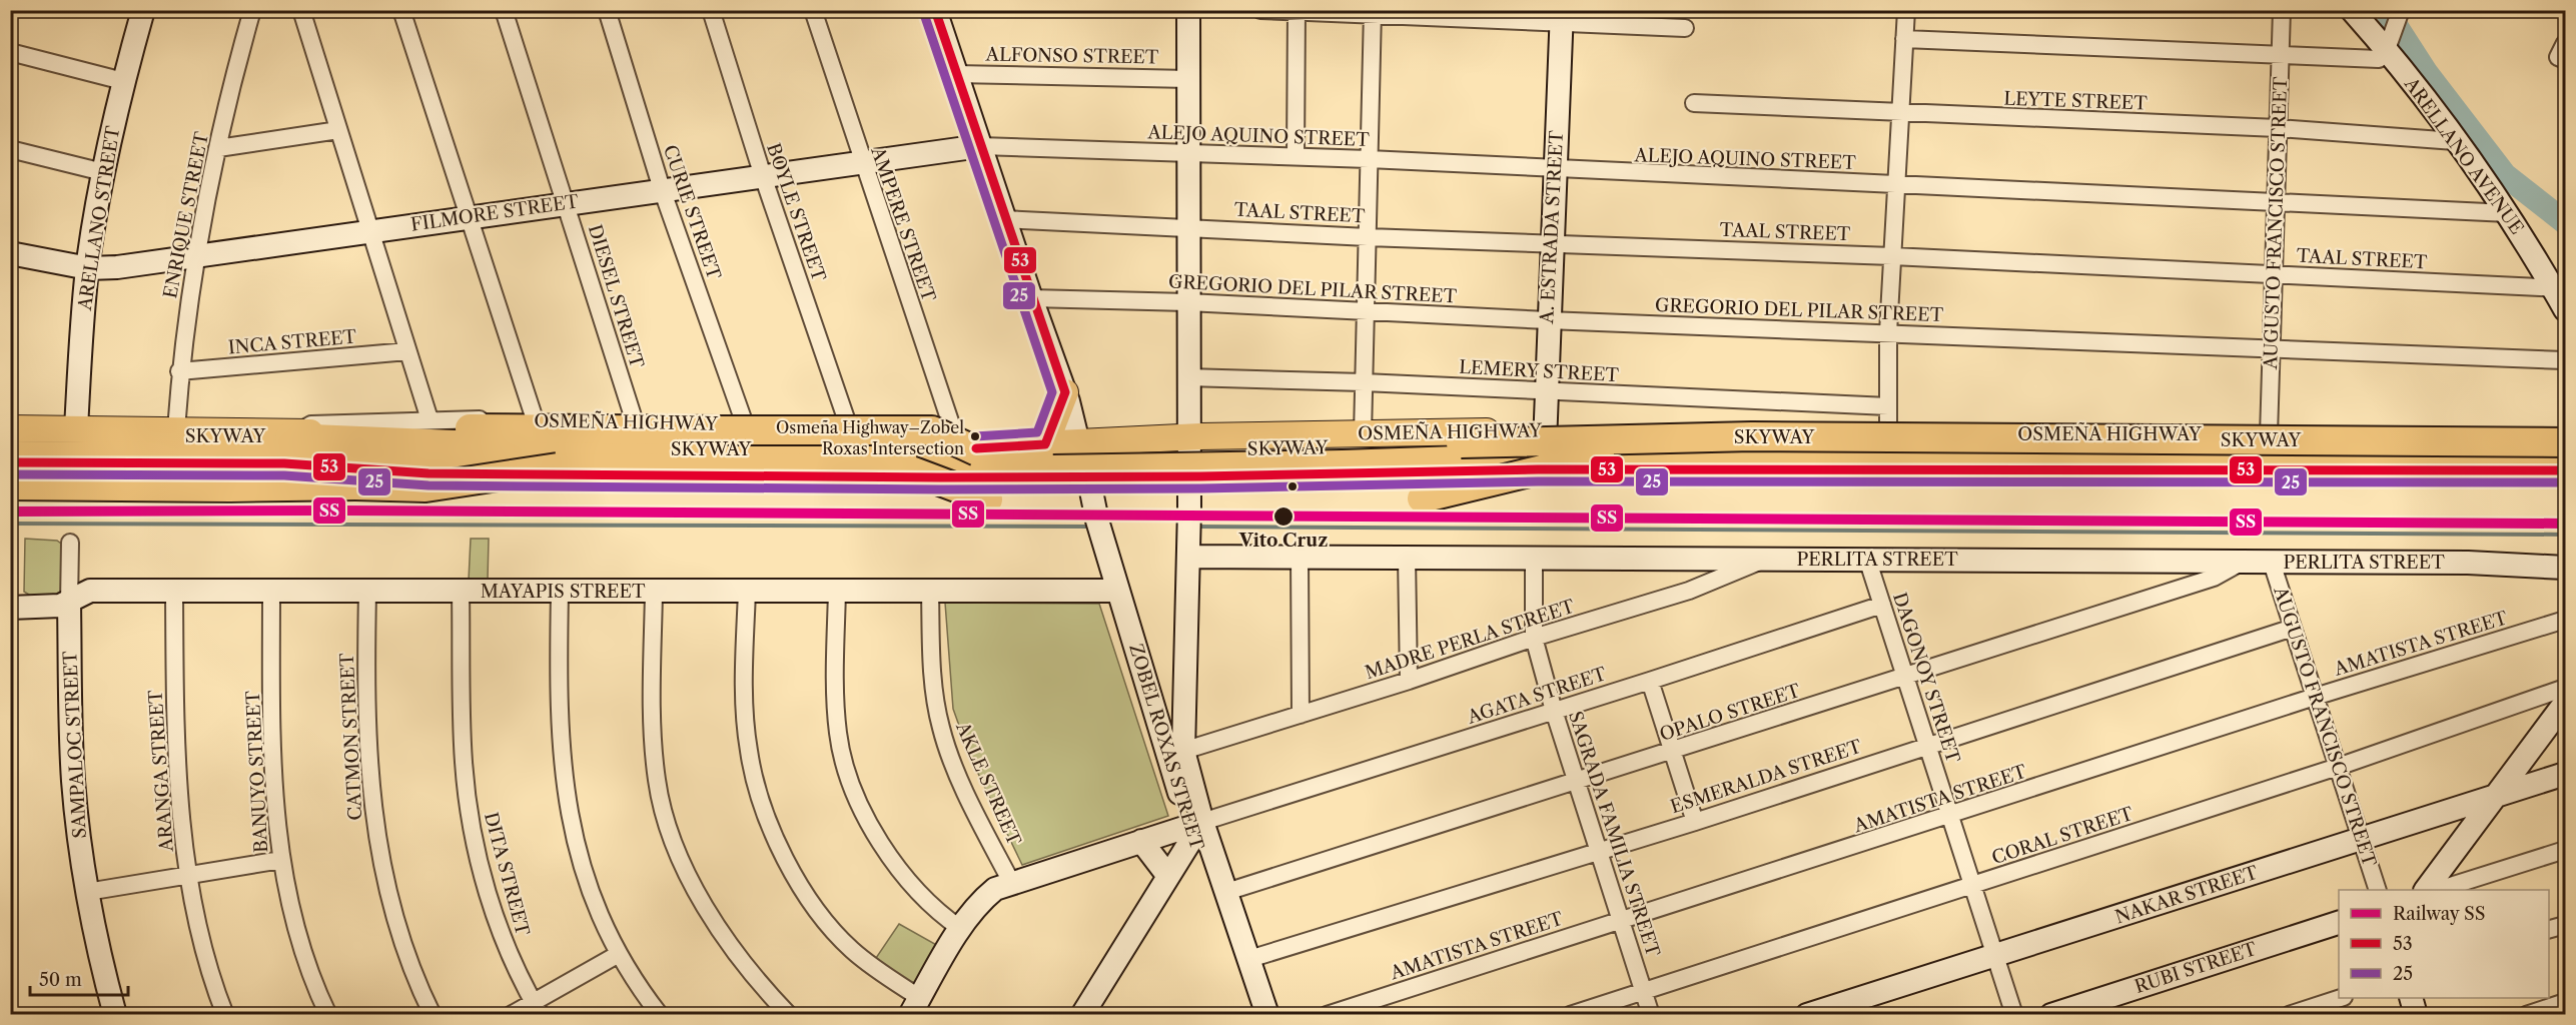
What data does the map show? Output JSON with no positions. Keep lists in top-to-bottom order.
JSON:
{
  "streets": {
    "highway": ["SKYWAY"],
    "main road": ["OSMEÑA HIGHWAY"],
    "street": [
      "ALFONSO STREET",
      "LEYTE STREET",
      "ALEJO AQUINO STREET",
      "ARELLANO AVENUE",
      "CURIE STREET",
      "BOYLE STREET",
      "FILMORE STREET",
      "TAAL STREET",
      "ENRIQUE STREET",
      "ARELLANO STREET",
      "AUGUSTO FRANCISCO STREET",
      "AMPERE STREET",
      "A. ESTRADA STREET",
      "GREGORIO DEL PILAR STREET",
      "DIESEL STREET",
      "INCA STREET",
      "LEMERY STREET",
      "PERLITA STREET",
      "MAYAPIS STREET",
      "MADRE PERLA STREET",
      "AMATISTA STREET",
      "DAGONOY STREET",
      "AGATA STREET",
      "OPALO STREET",
      "CATMON STREET",
      "SAMPALOC STREET",
      "ZOBEL ROXAS STREET",
      "ARANGA STREET",
      "BANUYO STREET",
      "ESMERALDA STREET",
      "AKLE STREET",
      "SAGRADA FAMILIA STREET",
      "CORAL STREET",
      "DITA STREET",
      "NAKAR STREET",
      "RUBI STREET"
    ]
  },
  "crossings": [
    ["ALFONSO STREET", "ZOBEL ROXAS STREET"],
    ["LEYTE STREET", "ARELLANO AVENUE"],
    ["LEYTE STREET", "AUGUSTO FRANCISCO STREET"],
    ["ALEJO AQUINO STREET", "ARELLANO AVENUE"],
    ["ALEJO AQUINO STREET", "FILMORE STREET"],
    ["ALEJO AQUINO STREET", "AUGUSTO FRANCISCO STREET"],
    ["ALEJO AQUINO STREET", "A. ESTRADA STREET"],
    ["ALEJO AQUINO STREET", "ZOBEL ROXAS STREET"],
    ["ARELLANO AVENUE", "TAAL STREET"],
    ["CURIE STREET", "FILMORE STREET"],
    ["CURIE STREET", "OSMEÑA HIGHWAY"],
    ["BOYLE STREET", "FILMORE STREET"],
    ["BOYLE STREET", "OSMEÑA HIGHWAY"],
    ["FILMORE STREET", "ENRIQUE STREET"],
    ["FILMORE STREET", "ARELLANO STREET"],
    ["FILMORE STREET", "AMPERE STREET"],
    ["FILMORE STREET", "DIESEL STREET"],
    ["FILMORE STREET", "ZOBEL ROXAS STREET"],
    ["TAAL STREET", "AUGUSTO FRANCISCO STREET"],
    ["TAAL STREET", "A. ESTRADA STREET"],
    ["TAAL STREET", "ZOBEL ROXAS STREET"],
    ["ENRIQUE STREET", "INCA STREET"],
    ["ENRIQUE STREET", "OSMEÑA HIGHWAY"],
    ["ARELLANO STREET", "OSMEÑA HIGHWAY"],
    ["AUGUSTO FRANCISCO STREET", "GREGORIO DEL PILAR STREET"],
    ["AUGUSTO FRANCISCO STREET", "OSMEÑA HIGHWAY"],
    ["AUGUSTO FRANCISCO STREET", "PERLITA STREET"],
    ["AUGUSTO FRANCISCO STREET", "AMATISTA STREET"],
    ["AUGUSTO FRANCISCO STREET", "ESMERALDA STREET"],
    ["AUGUSTO FRANCISCO STREET", "CORAL STREET"],
    ["AUGUSTO FRANCISCO STREET", "NAKAR STREET"],
    ["AMPERE STREET", "OSMEÑA HIGHWAY"],
    ["AMPERE STREET", "SKYWAY"],
    ["A. ESTRADA STREET", "GREGORIO DEL PILAR STREET"],
    ["A. ESTRADA STREET", "LEMERY STREET"],
    ["A. ESTRADA STREET", "OSMEÑA HIGHWAY"],
    ["GREGORIO DEL PILAR STREET", "ZOBEL ROXAS STREET"],
    ["DIESEL STREET", "OSMEÑA HIGHWAY"],
    ["OSMEÑA HIGHWAY", "SKYWAY"],
    ["OSMEÑA HIGHWAY", "ZOBEL ROXAS STREET"],
    ["PERLITA STREET", "MADRE PERLA STREET"],
    ["PERLITA STREET", "DAGONOY STREET"],
    ["PERLITA STREET", "OPALO STREET"],
    ["PERLITA STREET", "SAGRADA FAMILIA STREET"],
    ["MAYAPIS STREET", "CATMON STREET"],
    ["MAYAPIS STREET", "SAMPALOC STREET"],
    ["MAYAPIS STREET", "ZOBEL ROXAS STREET"],
    ["MAYAPIS STREET", "ARANGA STREET"],
    ["MAYAPIS STREET", "BANUYO STREET"],
    ["MAYAPIS STREET", "AKLE STREET"],
    ["MAYAPIS STREET", "DITA STREET"],
    ["MADRE PERLA STREET", "SAGRADA FAMILIA STREET"],
    ["AMATISTA STREET", "DAGONOY STREET"],
    ["AMATISTA STREET", "SAGRADA FAMILIA STREET"],
    ["DAGONOY STREET", "AGATA STREET"],
    ["DAGONOY STREET", "OPALO STREET"],
    ["DAGONOY STREET", "ESMERALDA STREET"],
    ["DAGONOY STREET", "CORAL STREET"],
    ["DAGONOY STREET", "NAKAR STREET"],
    ["AGATA STREET", "ZOBEL ROXAS STREET"],
    ["AGATA STREET", "SAGRADA FAMILIA STREET"],
    ["OPALO STREET", "ZOBEL ROXAS STREET"],
    ["OPALO STREET", "SAGRADA FAMILIA STREET"],
    ["ZOBEL ROXAS STREET", "ESMERALDA STREET"],
    ["ESMERALDA STREET", "SAGRADA FAMILIA STREET"],
    ["SAGRADA FAMILIA STREET", "CORAL STREET"]
  ],
  "places": ["Osmeña Highway–Zobel Roxas Intersection", "Vito Cruz"],
  "lines": ["transit line 53", "transit line 25", "rail line SS"],
  "legend": ["Railway SS", "53", "25"],
  "scale_bar": "50 m"
}
